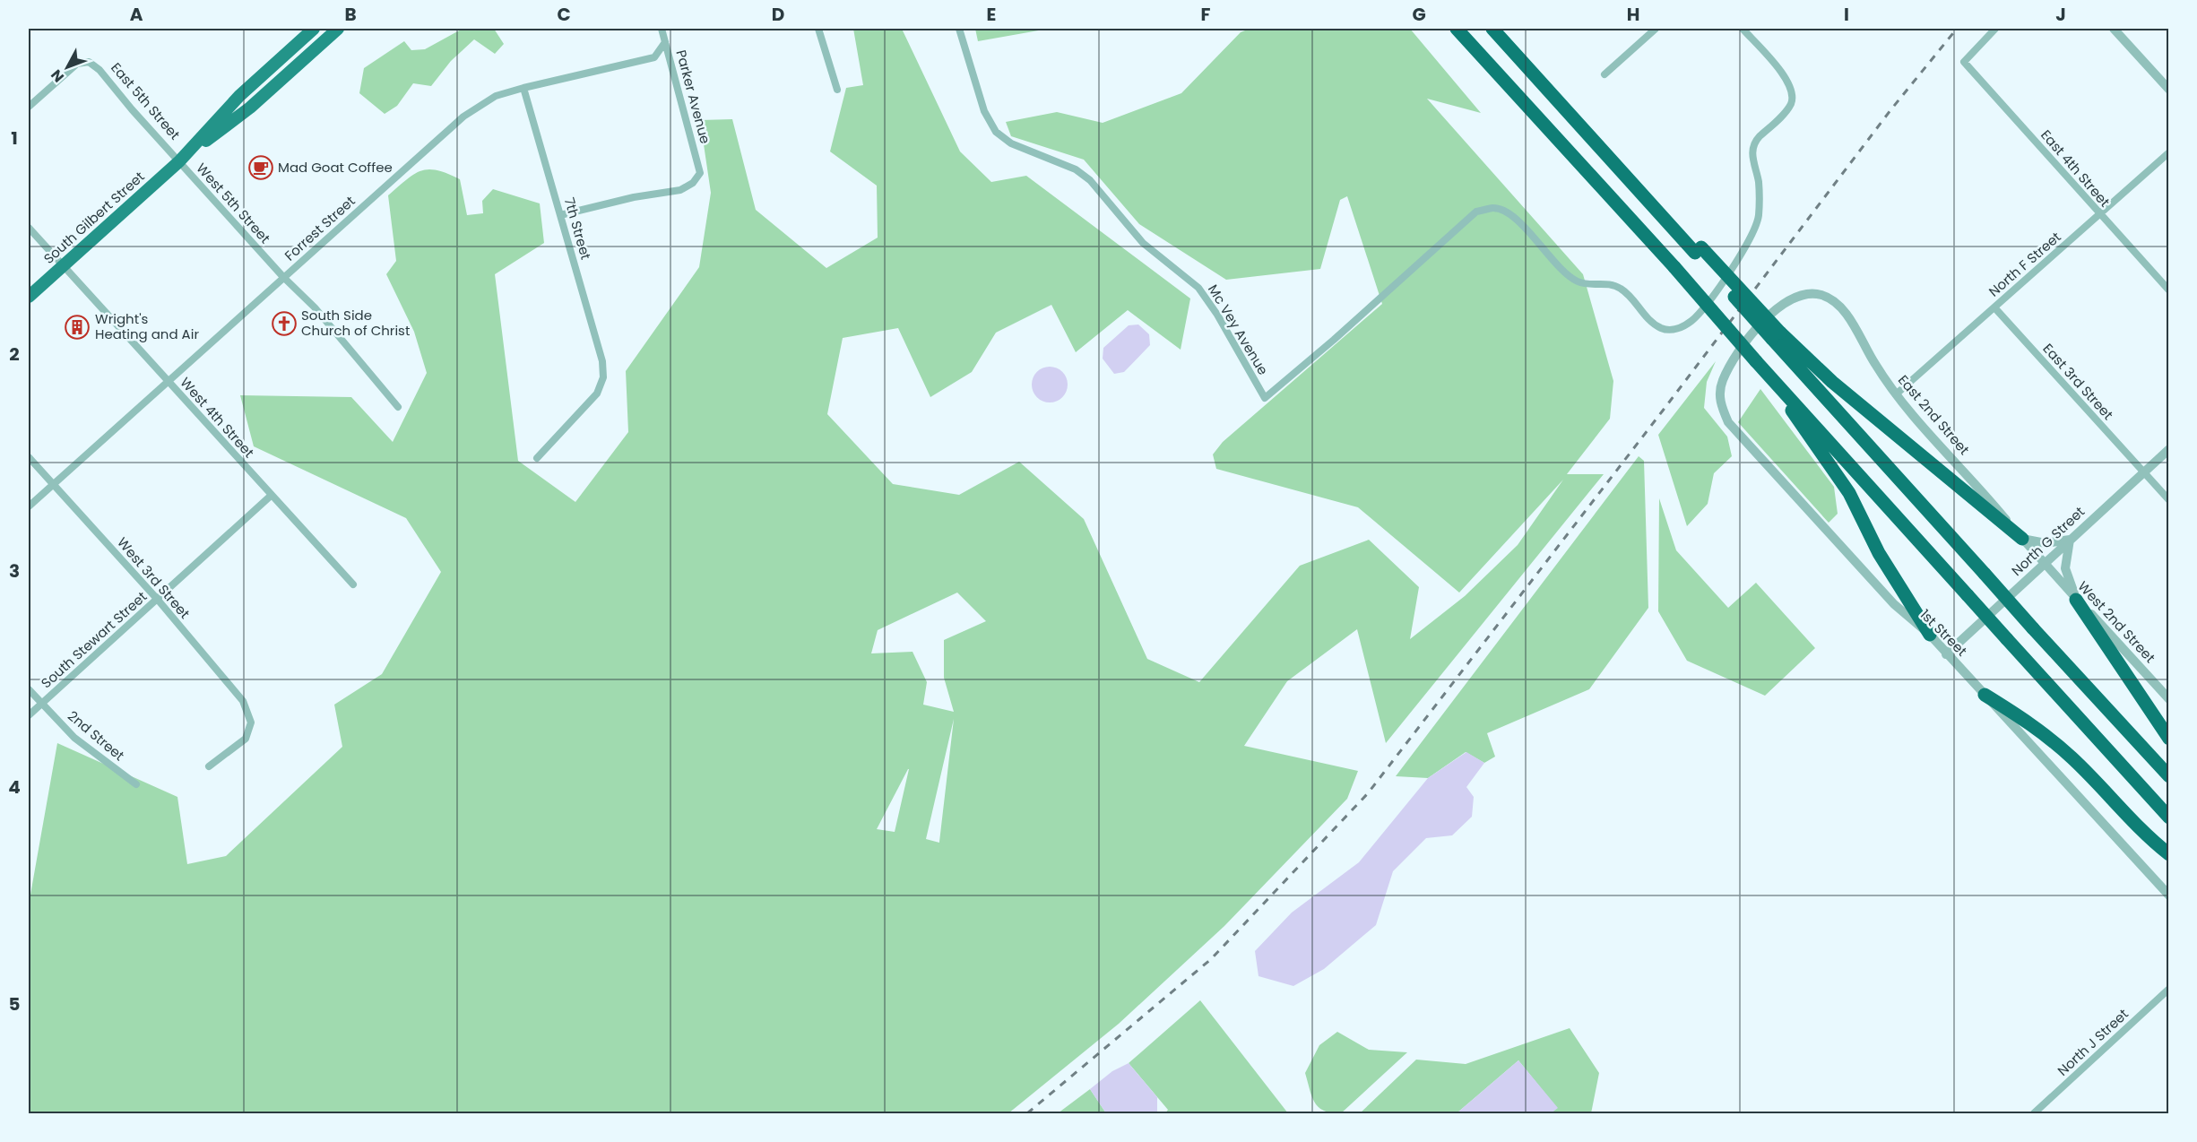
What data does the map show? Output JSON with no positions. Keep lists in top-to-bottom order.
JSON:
{
  "streets": {
    "main road": ["South Gilbert Street"],
    "street": [
      "Parker Avenue",
      "East 5th Street",
      "East 4th Street",
      "West 5th Street",
      "Forrest Street",
      "7th Street",
      "North F Street",
      "Mc Vey Avenue",
      "East 3rd Street",
      "East 2nd Street",
      "West 4th Street",
      "North G Street",
      "West 3rd Street",
      "West 2nd Street",
      "1st Street",
      "South Stewart Street",
      "2nd Street",
      "North J Street"
    ]
  },
  "crossings": [
    ["Parker Avenue", "Forrest Street"],
    ["Parker Avenue", "7th Street"],
    ["East 5th Street", "West 5th Street"],
    ["East 5th Street", "South Gilbert Street"],
    ["East 4th Street", "North F Street"],
    ["West 5th Street", "South Gilbert Street"],
    ["West 5th Street", "Forrest Street"],
    ["South Gilbert Street", "West 4th Street"],
    ["Forrest Street", "7th Street"],
    ["Forrest Street", "West 4th Street"],
    ["Forrest Street", "West 3rd Street"],
    ["North F Street", "East 3rd Street"],
    ["North F Street", "East 2nd Street"],
    ["East 3rd Street", "North G Street"],
    ["East 2nd Street", "North G Street"],
    ["East 2nd Street", "West 2nd Street"],
    ["East 2nd Street", "1st Street"],
    ["West 4th Street", "South Stewart Street"],
    ["North G Street", "West 2nd Street"],
    ["North G Street", "1st Street"],
    ["West 3rd Street", "South Stewart Street"],
    ["South Stewart Street", "2nd Street"]
  ],
  "places": {
    "cafe": ["Mad Goat Coffee"],
    "church": ["South Side Church of Christ"],
    "building": ["Wright's Heating and Air"]
  },
  "north": "bottom left",
  "grid": {
    "columns": [
      "A",
      "B",
      "C",
      "D",
      "E",
      "F",
      "G",
      "H",
      "I",
      "J"
    ],
    "rows": [
      "1",
      "2",
      "3",
      "4",
      "5"
    ]
  }
}
